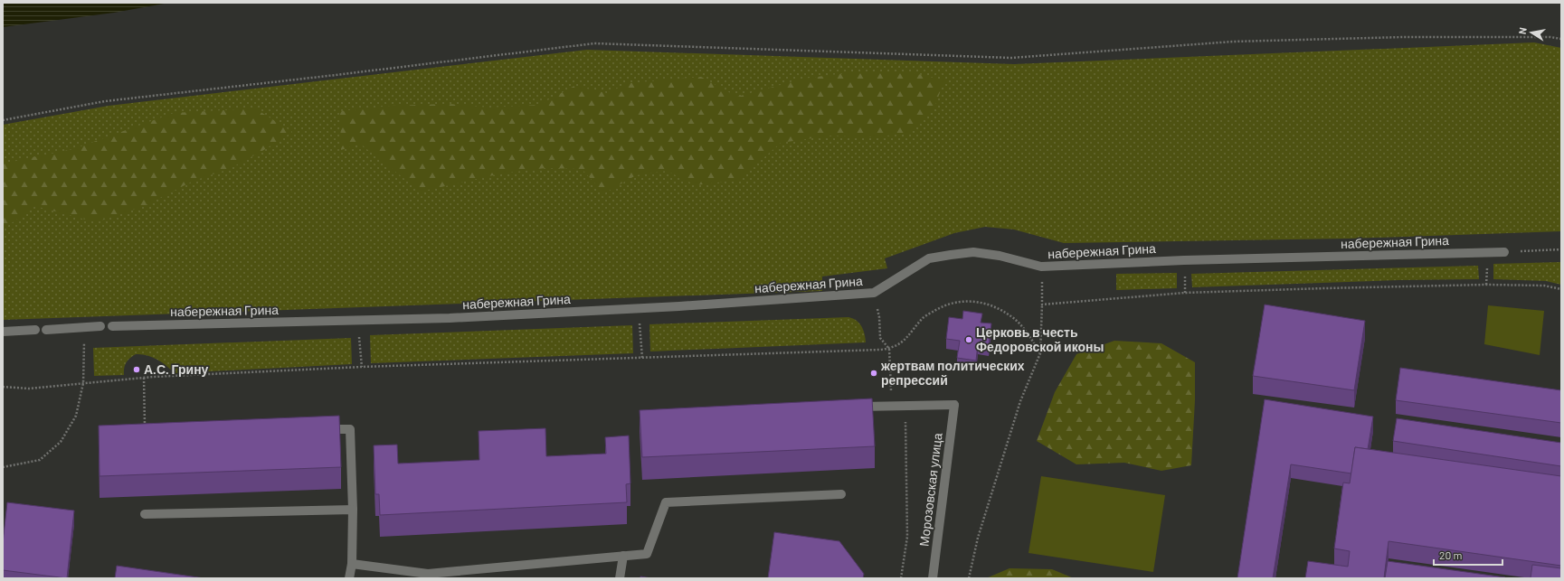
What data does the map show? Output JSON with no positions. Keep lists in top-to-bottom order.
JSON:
{
  "streets": {
    "street": ["набережная Грина", "Морозовская улица"]
  },
  "places": ["Церковь в честь Федоровской иконы", "А.С. Грину", "жертвам политических репрессий"],
  "scale_bar": "20 m",
  "north": "left"
}
